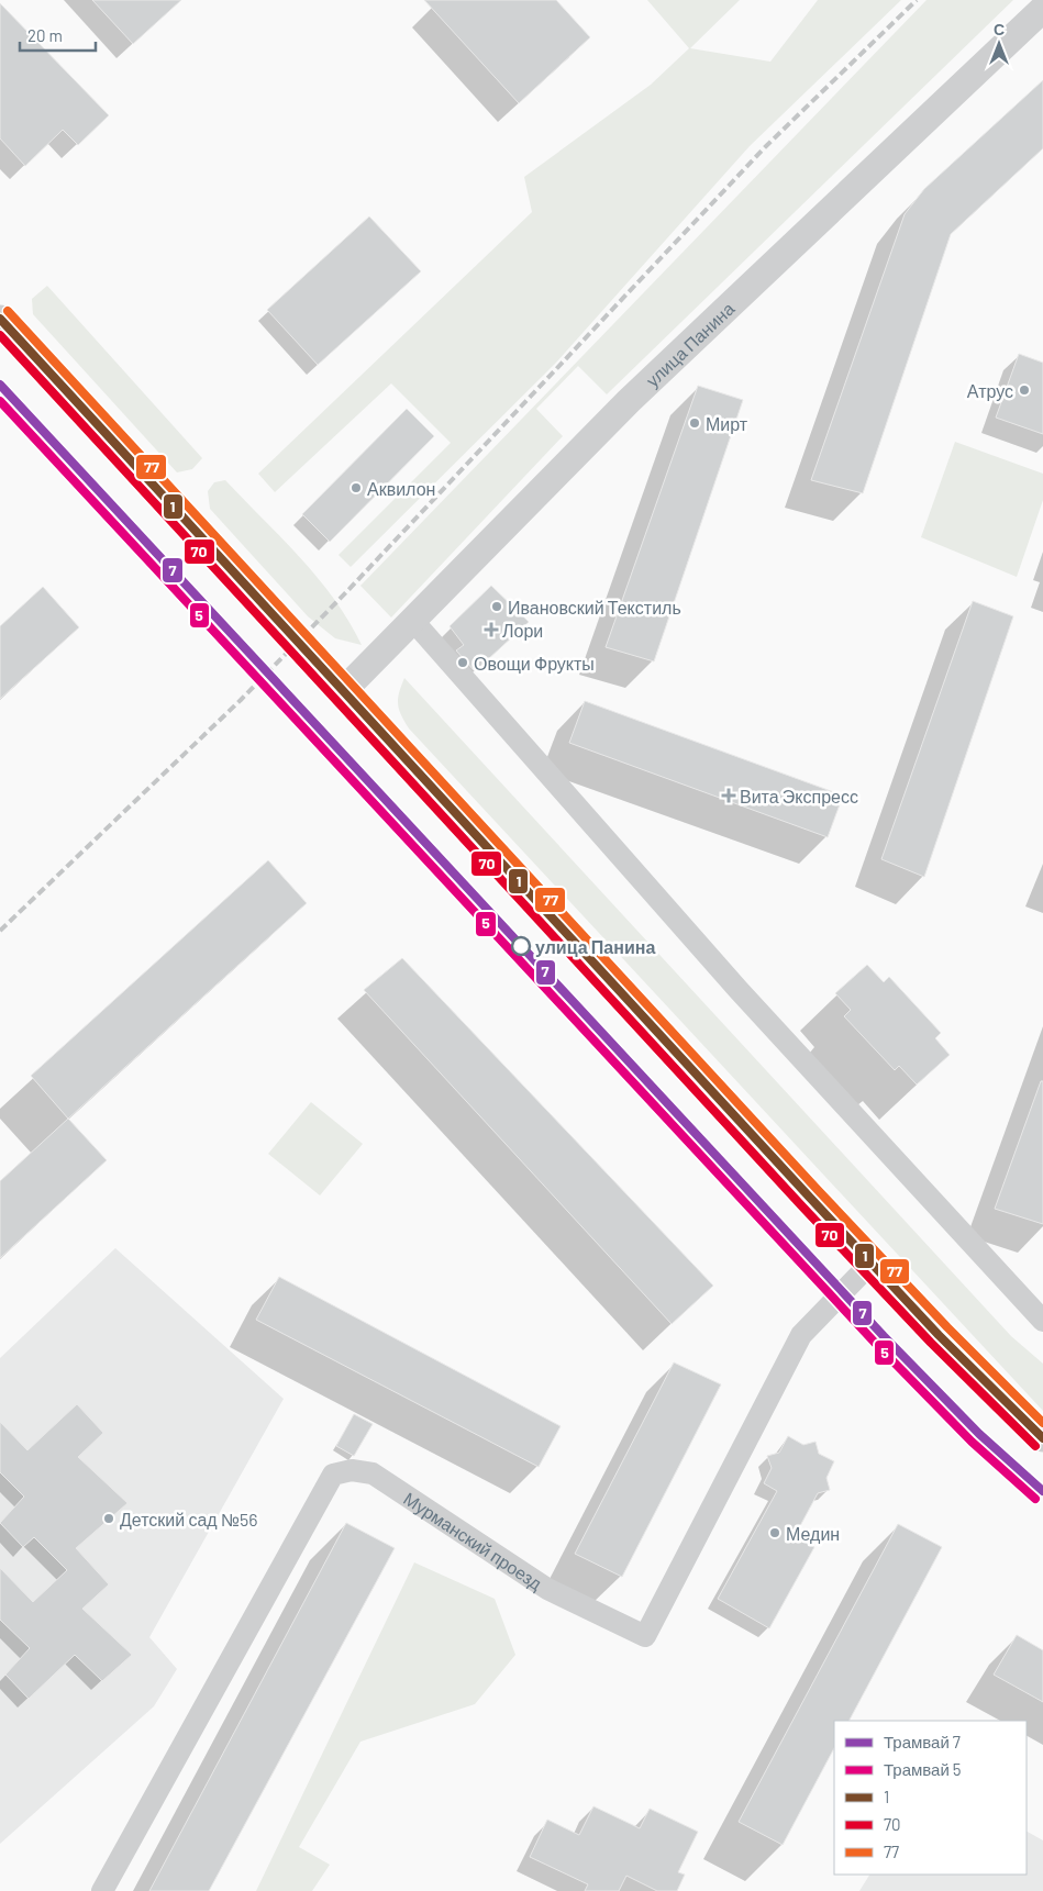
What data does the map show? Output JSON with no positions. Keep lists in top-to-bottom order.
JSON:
{
  "streets": {
    "street": ["улица Панина", "Мурманский проезд"]
  },
  "places": {
    "other": [
      "Атрус",
      "Мирт",
      "Аквилон",
      "Ивановский Текстиль",
      "Овощи Фрукты",
      "улица Панина",
      "Детский сад №56",
      "Медин"
    ],
    "health": ["Лори", "Вита Экспресс"]
  },
  "lines": [
    "transit line 77",
    "transit line 1",
    "transit line 70",
    "tram line 7",
    "tram line 5"
  ],
  "legend": [
    "Трамвай 7",
    "Трамвай 5",
    "1",
    "70",
    "77"
  ],
  "scale_bar": "20 m",
  "north": "top"
}
